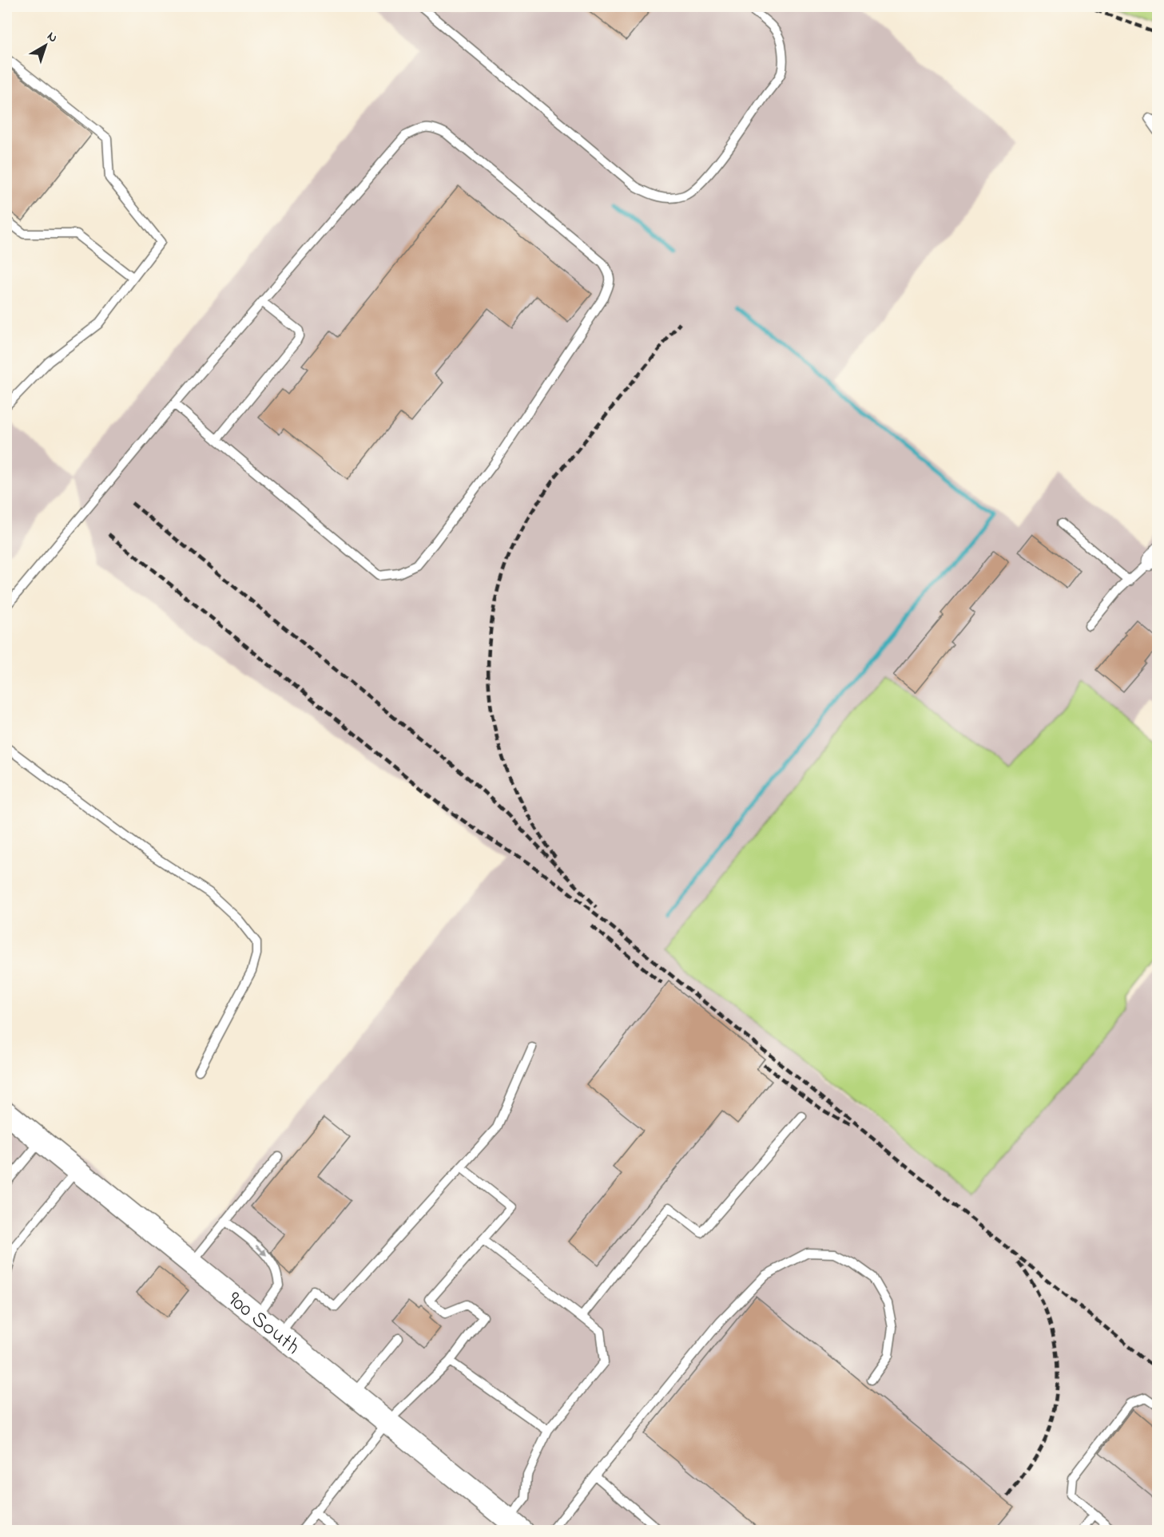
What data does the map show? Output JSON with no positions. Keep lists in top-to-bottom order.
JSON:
{
  "streets": {
    "street": ["900 South"]
  },
  "north": "top right"
}
